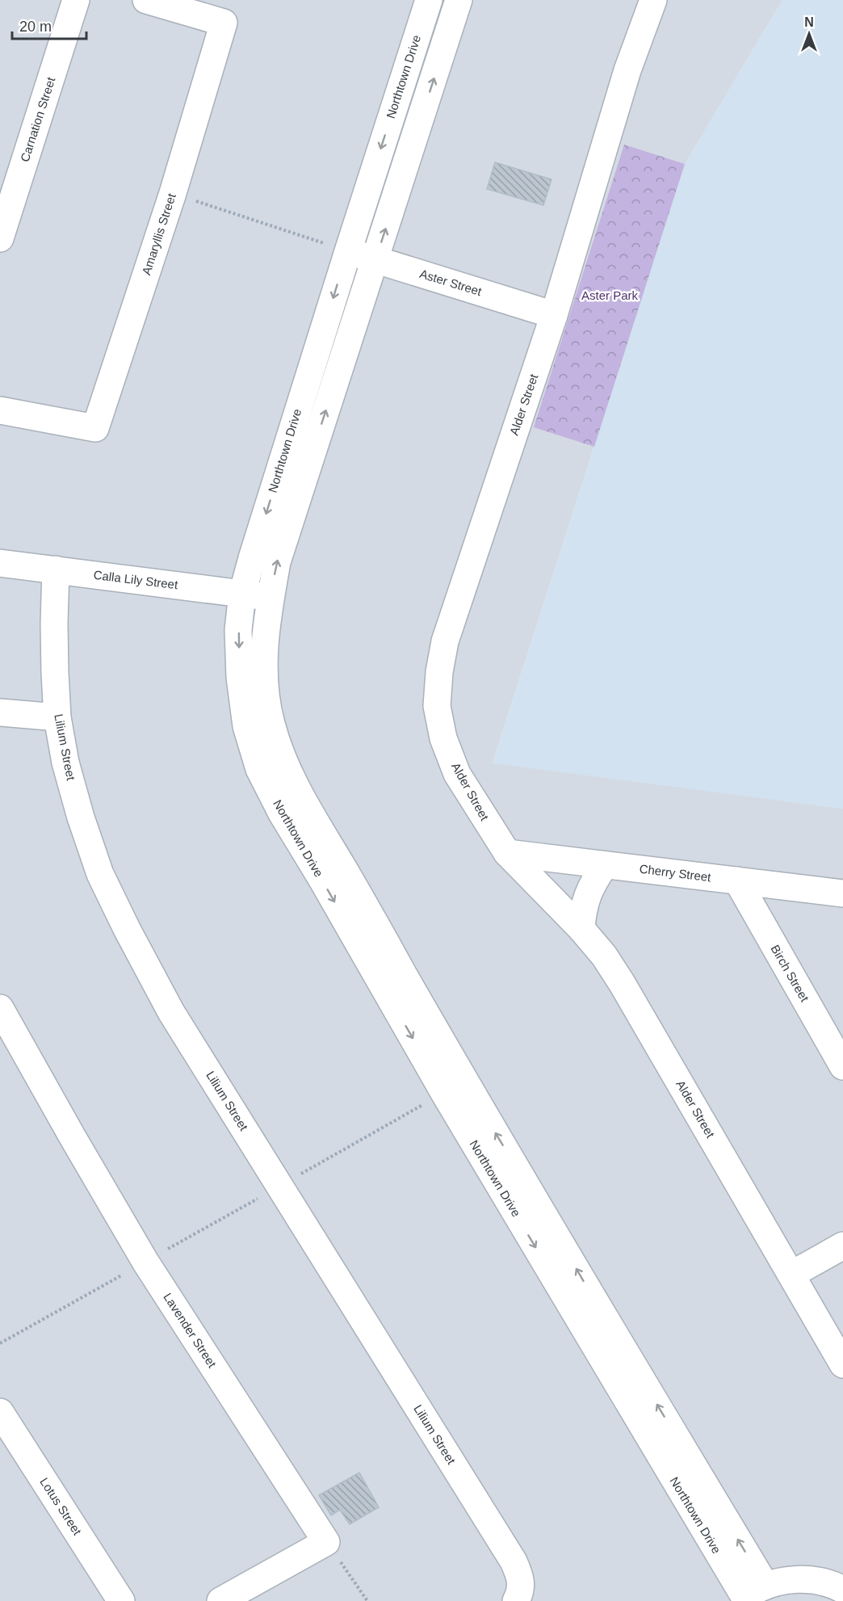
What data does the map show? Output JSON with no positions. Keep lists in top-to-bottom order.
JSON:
{
  "streets": {
    "street": [
      "Northtown Drive",
      "Carnation Street",
      "Amaryllis Street",
      "Aster Street",
      "Alder Street",
      "Calla Lily Street",
      "Lilium Street",
      "Cherry Street",
      "Birch Street",
      "Lavender Street",
      "Lotus Street"
    ]
  },
  "crossings": [
    ["Northtown Drive", "Aster Street"],
    ["Northtown Drive", "Calla Lily Street"],
    ["Aster Street", "Alder Street"],
    ["Alder Street", "Cherry Street"],
    ["Calla Lily Street", "Lilium Street"],
    ["Cherry Street", "Birch Street"]
  ],
  "parks": ["Aster Park"],
  "scale_bar": "20 m",
  "north": "top"
}
